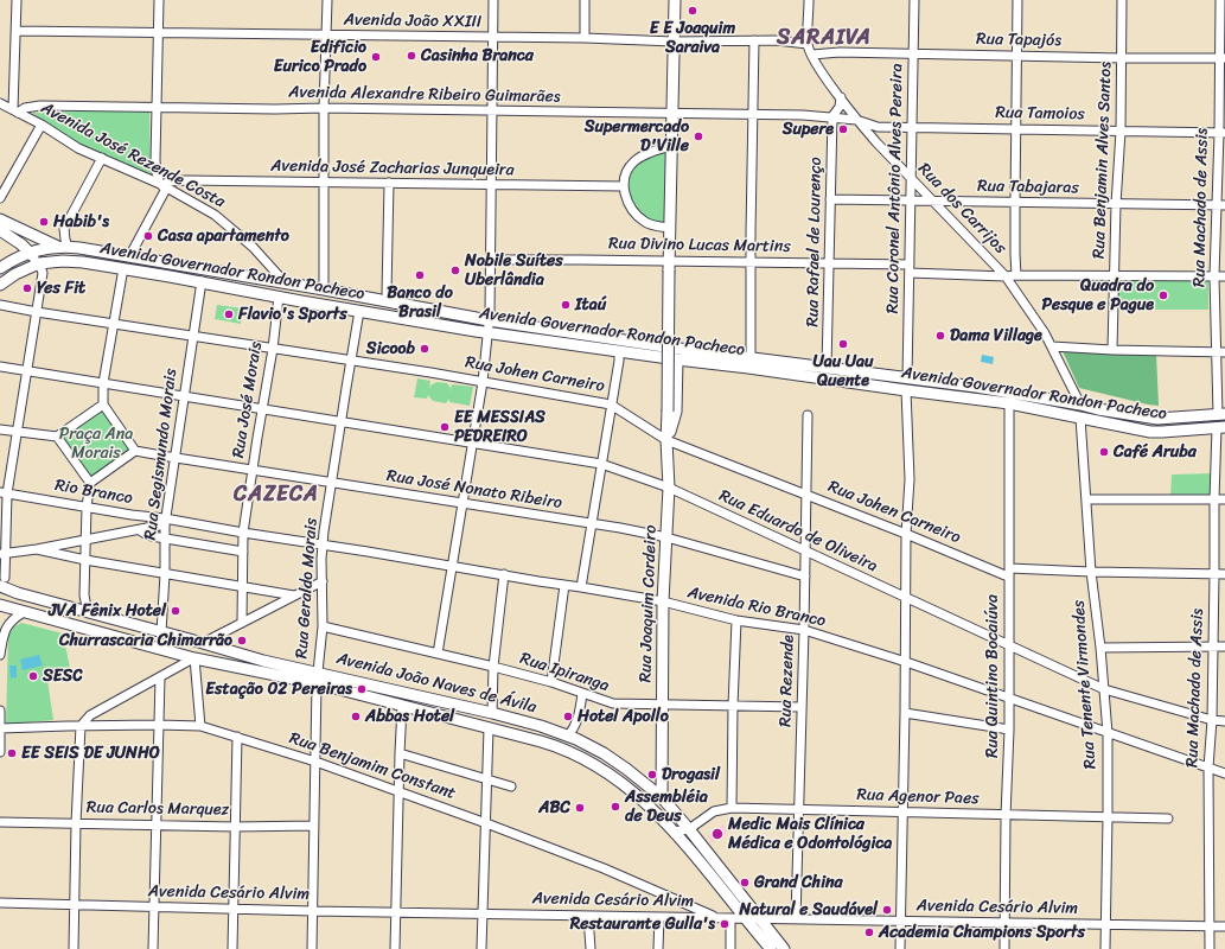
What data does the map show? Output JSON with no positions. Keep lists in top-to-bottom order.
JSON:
{
  "streets": {
    "main road": ["Avenida Governador Rondon Pacheco", "Rua Joaquim Cordeiro", "Avenida João Naves de Ávila"],
    "street": [
      "Avenida João XXIII",
      "Rua Tapajós",
      "Avenida Alexandre Ribeiro Guimarães",
      "Rua Tamoios",
      "Avenida José Rezende Costa",
      "Rua Benjamin Alves Santos",
      "Avenida José Zacharias Junqueira",
      "Rua Tabajaras",
      "Rua Coronel Antônio Alves Pereira",
      "Rua Machado de Assis",
      "Rua dos Carrijos",
      "Rua Rafael de Lourenço",
      "Rua Divino Lucas Martins",
      "Rua Johen Carneiro",
      "Rua José Morais",
      "Rua Segismundo Morais",
      "Rua José Nonato Ribeiro",
      "Rio Branco",
      "Rua Eduardo de Oliveira",
      "Rua Geraldo Morais",
      "Avenida Rio Branco",
      "Rua Ipiranga",
      "Rua Quintino Bocaiúva",
      "Rua Rezende",
      "Rua Tenente Virmondes",
      "Rua Benjamim Constant",
      "Rua Agenor Paes",
      "Rua Carlos Marquez",
      "Avenida Cesário Alvim"
    ]
  },
  "crossings": [
    ["Avenida João XXIII", "Rua dos Carrijos"],
    ["Avenida João XXIII", "Rua Joaquim Cordeiro"],
    ["Rua Tapajós", "Rua Benjamin Alves Santos"],
    ["Rua Tapajós", "Rua Coronel Antônio Alves Pereira"],
    ["Rua Tapajós", "Rua Machado de Assis"],
    ["Rua Tapajós", "Rua dos Carrijos"],
    ["Avenida Alexandre Ribeiro Guimarães", "Rua Tamoios"],
    ["Avenida Alexandre Ribeiro Guimarães", "Avenida José Rezende Costa"],
    ["Avenida Alexandre Ribeiro Guimarães", "Rua dos Carrijos"],
    ["Avenida Alexandre Ribeiro Guimarães", "Rua Rafael de Lourenço"],
    ["Avenida Alexandre Ribeiro Guimarães", "Rua Joaquim Cordeiro"],
    ["Rua Tamoios", "Rua Benjamin Alves Santos"],
    ["Rua Tamoios", "Rua Coronel Antônio Alves Pereira"],
    ["Rua Tamoios", "Rua Machado de Assis"],
    ["Rua Tamoios", "Rua dos Carrijos"],
    ["Avenida José Rezende Costa", "Avenida José Zacharias Junqueira"],
    ["Avenida José Rezende Costa", "Avenida Governador Rondon Pacheco"],
    ["Rua Benjamin Alves Santos", "Rua Tabajaras"],
    ["Rua Benjamin Alves Santos", "Rua Divino Lucas Martins"],
    ["Rua Tabajaras", "Rua Coronel Antônio Alves Pereira"],
    ["Rua Tabajaras", "Rua Machado de Assis"],
    ["Rua Tabajaras", "Rua dos Carrijos"],
    ["Rua Tabajaras", "Rua Rafael de Lourenço"],
    ["Rua Coronel Antônio Alves Pereira", "Rua dos Carrijos"],
    ["Rua Coronel Antônio Alves Pereira", "Rua Divino Lucas Martins"],
    ["Rua Coronel Antônio Alves Pereira", "Avenida Governador Rondon Pacheco"],
    ["Rua Machado de Assis", "Rua Divino Lucas Martins"],
    ["Rua Machado de Assis", "Avenida Governador Rondon Pacheco"],
    ["Rua Machado de Assis", "Rua Eduardo de Oliveira"],
    ["Rua Machado de Assis", "Avenida Rio Branco"],
    ["Rua Machado de Assis", "Avenida Cesário Alvim"],
    ["Rua dos Carrijos", "Rua Divino Lucas Martins"],
    ["Rua dos Carrijos", "Avenida Governador Rondon Pacheco"],
    ["Rua Rafael de Lourenço", "Rua Divino Lucas Martins"],
    ["Rua Rafael de Lourenço", "Avenida Governador Rondon Pacheco"],
    ["Rua Divino Lucas Martins", "Rua Joaquim Cordeiro"],
    ["Avenida Governador Rondon Pacheco", "Rua José Morais"],
    ["Avenida Governador Rondon Pacheco", "Rua Segismundo Morais"],
    ["Avenida Governador Rondon Pacheco", "Rua Geraldo Morais"],
    ["Avenida Governador Rondon Pacheco", "Rua Quintino Bocaiúva"],
    ["Avenida Governador Rondon Pacheco", "Rua Tenente Virmondes"],
    ["Rua Johen Carneiro", "Rua José Morais"],
    ["Rua Johen Carneiro", "Rua Segismundo Morais"],
    ["Rua Johen Carneiro", "Rua Geraldo Morais"],
    ["Rua Johen Carneiro", "Rua Joaquim Cordeiro"],
    ["Rua Johen Carneiro", "Rua Quintino Bocaiúva"],
    ["Rua Johen Carneiro", "Rua Rezende"],
    ["Rua José Morais", "Rua José Nonato Ribeiro"],
    ["Rua José Morais", "Rio Branco"],
    ["Rua José Morais", "Rua Eduardo de Oliveira"],
    ["Rua Segismundo Morais", "Rua José Nonato Ribeiro"],
    ["Rua Segismundo Morais", "Rio Branco"],
    ["Rua Segismundo Morais", "Rua Eduardo de Oliveira"],
    ["Rua Segismundo Morais", "Avenida João Naves de Ávila"],
    ["Rua José Nonato Ribeiro", "Rua Geraldo Morais"],
    ["Rua José Nonato Ribeiro", "Rua Joaquim Cordeiro"],
    ["Rua José Nonato Ribeiro", "Rua Rezende"],
    ["Rio Branco", "Rua Geraldo Morais"],
    ["Rio Branco", "Avenida Rio Branco"],
    ["Rua Eduardo de Oliveira", "Rua Geraldo Morais"],
    ["Rua Eduardo de Oliveira", "Rua Joaquim Cordeiro"],
    ["Rua Eduardo de Oliveira", "Rua Quintino Bocaiúva"],
    ["Rua Eduardo de Oliveira", "Rua Rezende"],
    ["Rua Eduardo de Oliveira", "Rua Tenente Virmondes"],
    ["Rua Geraldo Morais", "Avenida Rio Branco"],
    ["Rua Geraldo Morais", "Rua Ipiranga"],
    ["Rua Geraldo Morais", "Avenida João Naves de Ávila"],
    ["Rua Geraldo Morais", "Rua Benjamim Constant"],
    ["Rua Geraldo Morais", "Rua Carlos Marquez"],
    ["Rua Geraldo Morais", "Avenida Cesário Alvim"],
    ["Rua Joaquim Cordeiro", "Avenida Rio Branco"],
    ["Rua Joaquim Cordeiro", "Rua Ipiranga"],
    ["Rua Joaquim Cordeiro", "Avenida João Naves de Ávila"],
    ["Avenida Rio Branco", "Rua Quintino Bocaiúva"],
    ["Avenida Rio Branco", "Rua Rezende"],
    ["Avenida Rio Branco", "Rua Tenente Virmondes"],
    ["Rua Ipiranga", "Rua Rezende"],
    ["Rua Quintino Bocaiúva", "Rua Agenor Paes"],
    ["Rua Quintino Bocaiúva", "Avenida Cesário Alvim"],
    ["Rua Rezende", "Rua Agenor Paes"],
    ["Rua Rezende", "Avenida Cesário Alvim"],
    ["Avenida João Naves de Ávila", "Rua Agenor Paes"],
    ["Avenida João Naves de Ávila", "Avenida Cesário Alvim"],
    ["Rua Tenente Virmondes", "Rua Agenor Paes"],
    ["Rua Tenente Virmondes", "Avenida Cesário Alvim"],
    ["Rua Benjamim Constant", "Avenida Cesário Alvim"]
  ],
  "districts": ["SARAIVA", "CAZECA"],
  "parks": ["Praça Ana Morais"],
  "places": [
    "E E Joaquim Saraiva",
    "Casinha Branca",
    "Edificio Eurico Prado",
    "Supere",
    "Supermercado D'Ville",
    "Habib's",
    "Casa apartamento",
    "Nobile Suítes Uberlândia",
    "Banco do Brasil",
    "Yes Fit",
    "Quadra do Pesque e Pague",
    "Itaú",
    "Flavio's Sports",
    "Dama Village",
    "Uau Uau Quente",
    "Sicoob",
    "EE MESSIAS PEDREIRO",
    "Café Aruba",
    "JVA Fênix Hotel",
    "Churrascaria Chimarrão",
    "SESC",
    "Estação 02 Pereiras",
    "Abbas Hotel",
    "Hotel Apollo",
    "EE SEIS DE JUNHO",
    "Drogasil",
    "Assembléia de Deus",
    "ABC",
    "Medic Mais Clínica Médica e Odontológica",
    "Grand China",
    "Natural e Saudável",
    "Restaurante Gulla's",
    "Academia Champions Sports"
  ]
}
